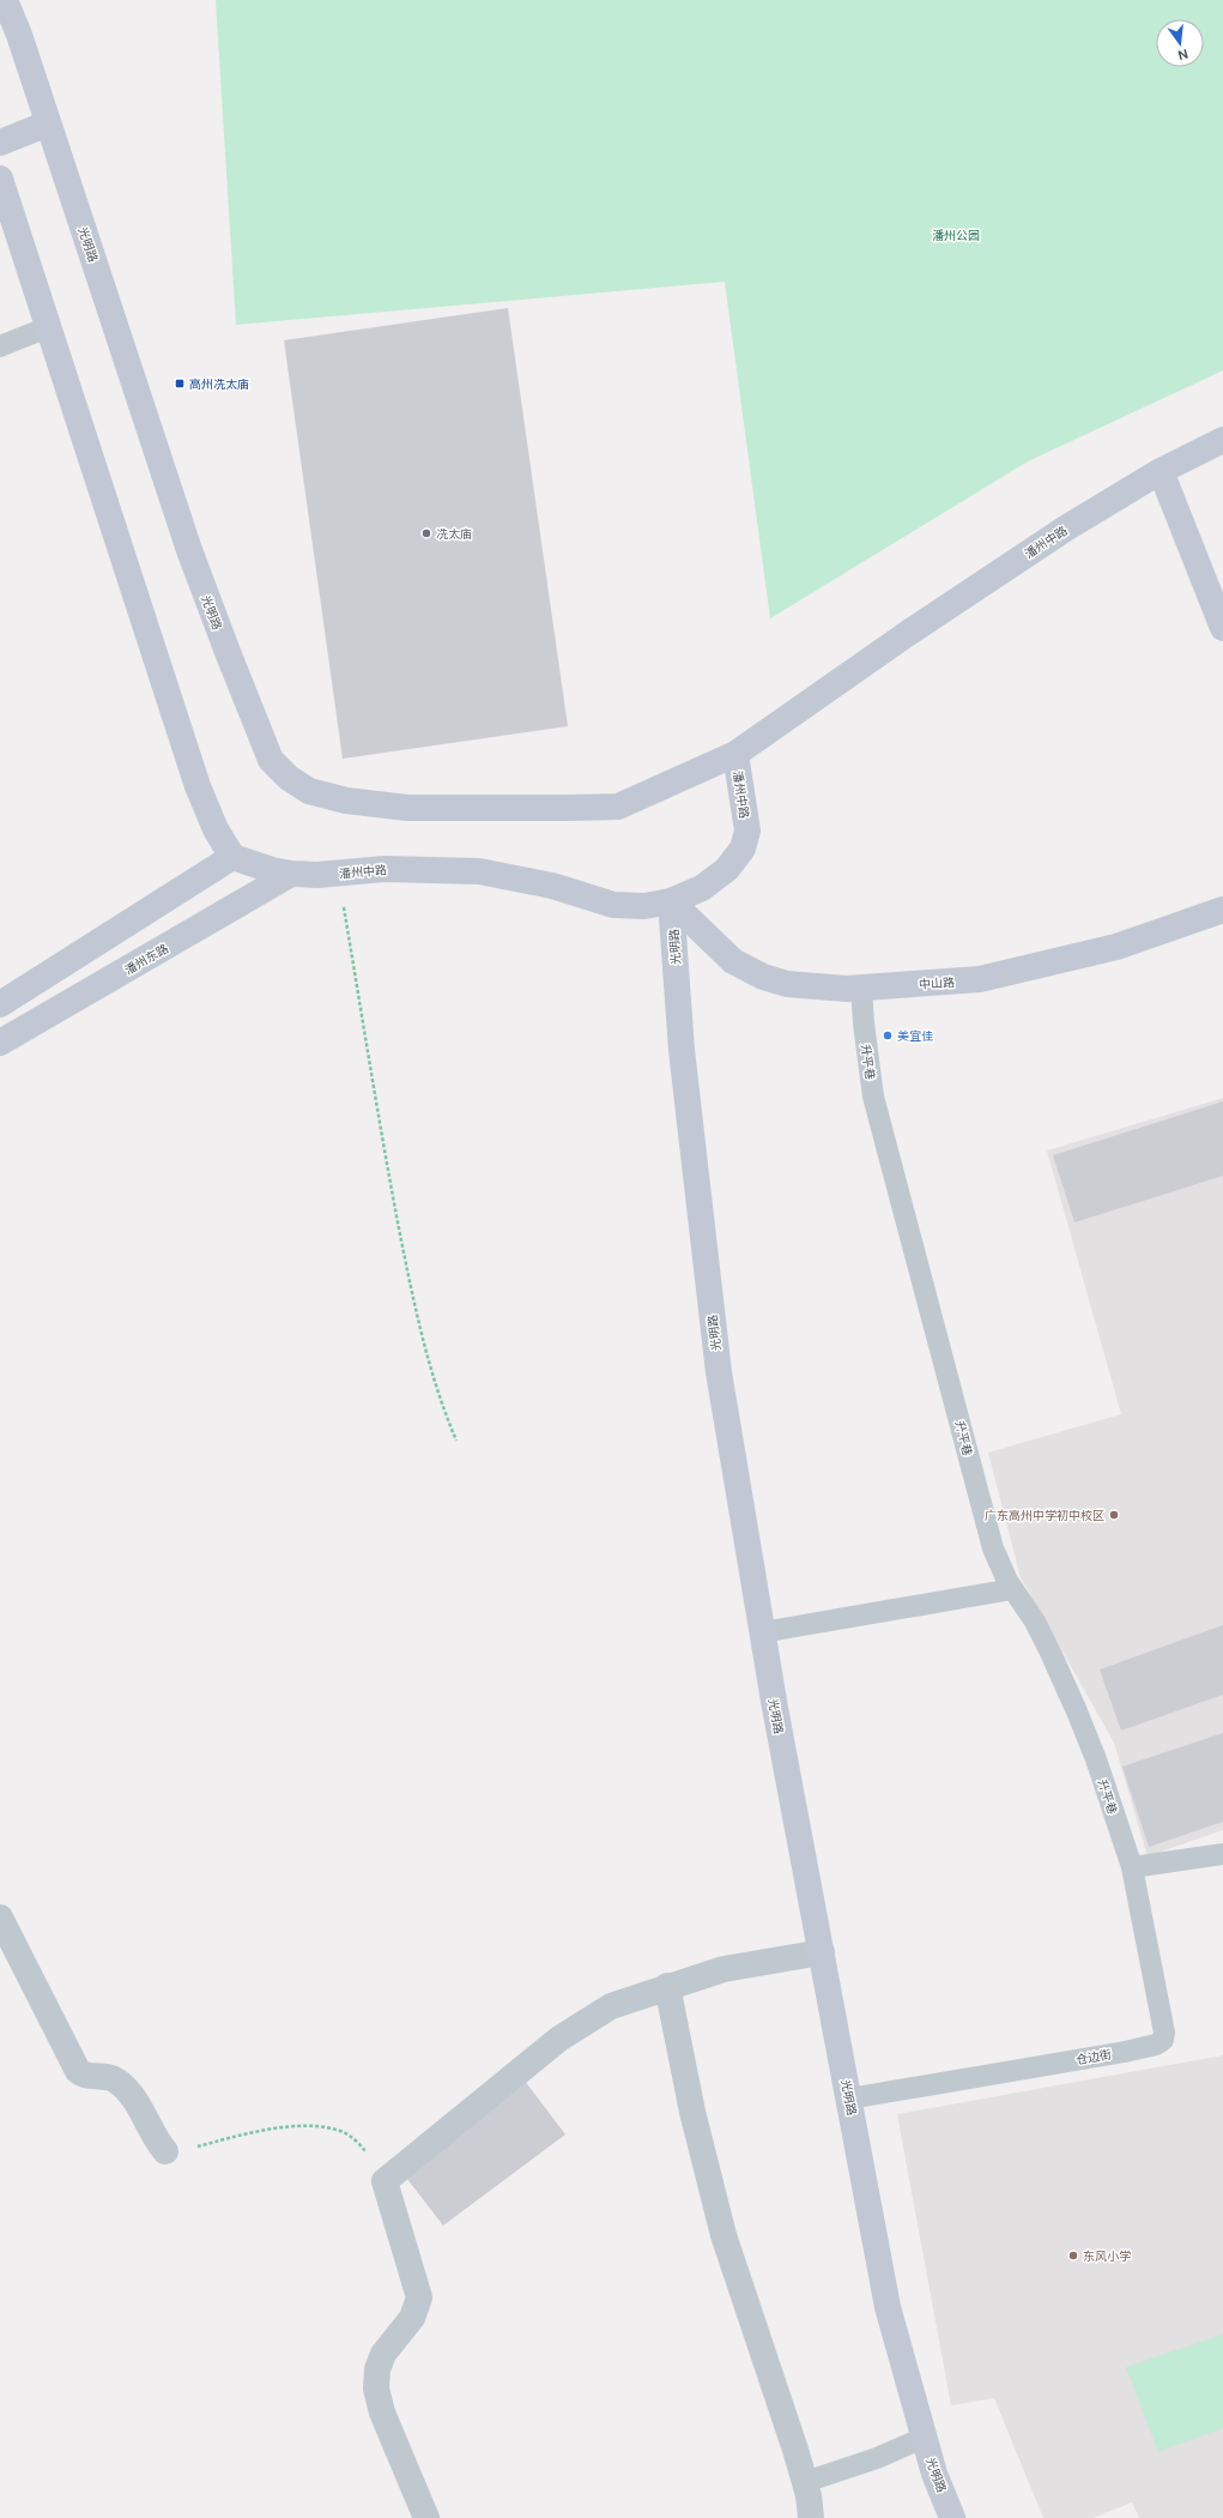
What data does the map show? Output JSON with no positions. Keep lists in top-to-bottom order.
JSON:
{
  "streets": {
    "main road": [
      "光明路",
      "潘州中路",
      "潘州东路",
      "中山路"
    ],
    "lane": ["升平巷", "仓边街"]
  },
  "crossings": [
    ["光明路", "潘州中路"],
    ["光明路", "中山路"],
    ["光明路", "仓边街"],
    ["潘州中路", "潘州东路"],
    ["潘州中路", "中山路"],
    ["中山路", "升平巷"],
    ["升平巷", "仓边街"]
  ],
  "parks": ["潘州公园"],
  "places": {
    "transit": ["高州冼太庙"],
    "other": [
      "冼太庙",
      "美宜佳",
      "广东高州中学初中校区",
      "东风小学"
    ]
  },
  "north": "bottom"
}
